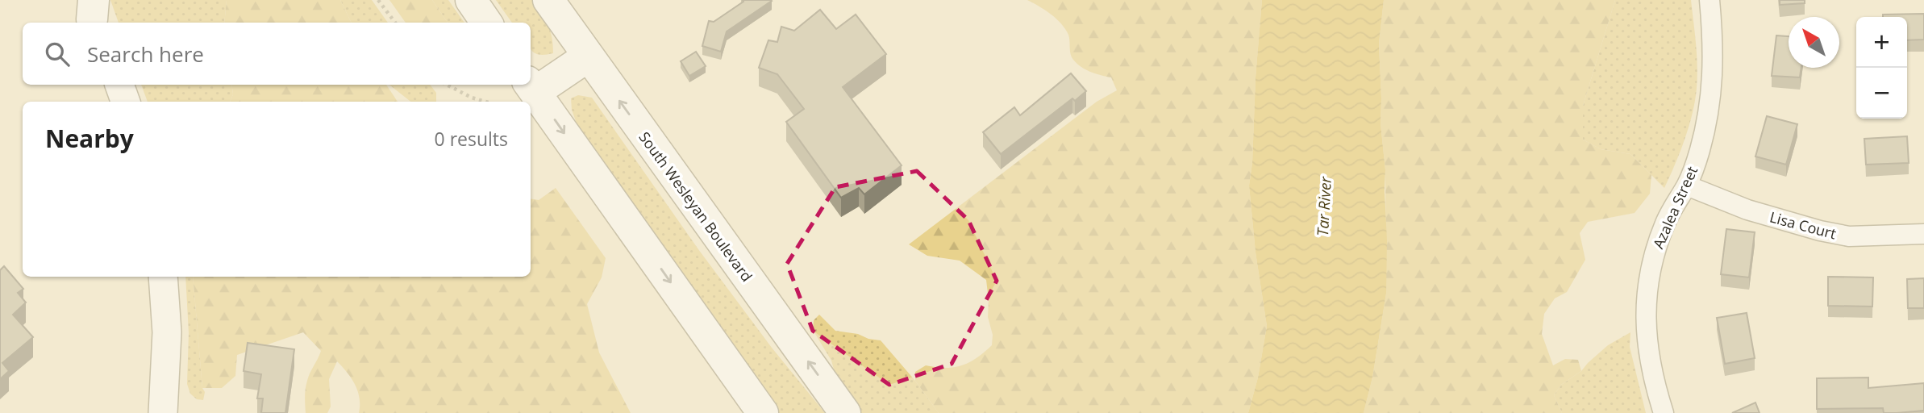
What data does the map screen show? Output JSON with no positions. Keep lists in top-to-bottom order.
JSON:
{
  "streets": {
    "highway": ["South Wesleyan Boulevard"],
    "street": ["Azalea Street", "Lisa Court"]
  },
  "crossings": [
    ["Azalea Street", "Lisa Court"]
  ],
  "water": ["Tar River"],
  "north": "top left",
  "page": {
    "map_buttons": ["+", "−"],
    "search": "Search here",
    "heading": ["Nearby", "0 results"]
  }
}
